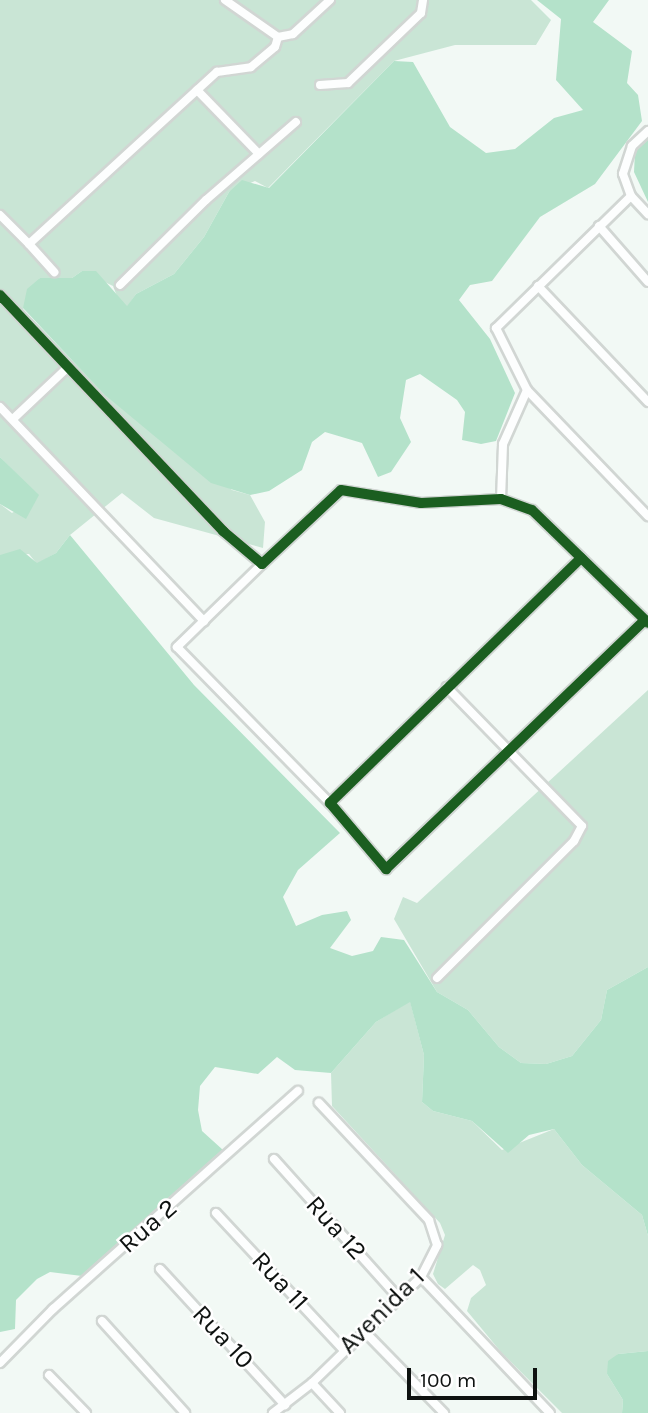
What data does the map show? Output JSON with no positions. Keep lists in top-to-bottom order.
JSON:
{
  "streets": {
    "street": [
      "Rua 2",
      "Rua 12",
      "Rua 11",
      "Avenida 1",
      "Rua 10"
    ]
  },
  "crossings": [
    ["Rua 12", "Avenida 1"],
    ["Rua 11", "Avenida 1"],
    ["Avenida 1", "Rua 10"]
  ],
  "scale_bar": "100 m"
}
